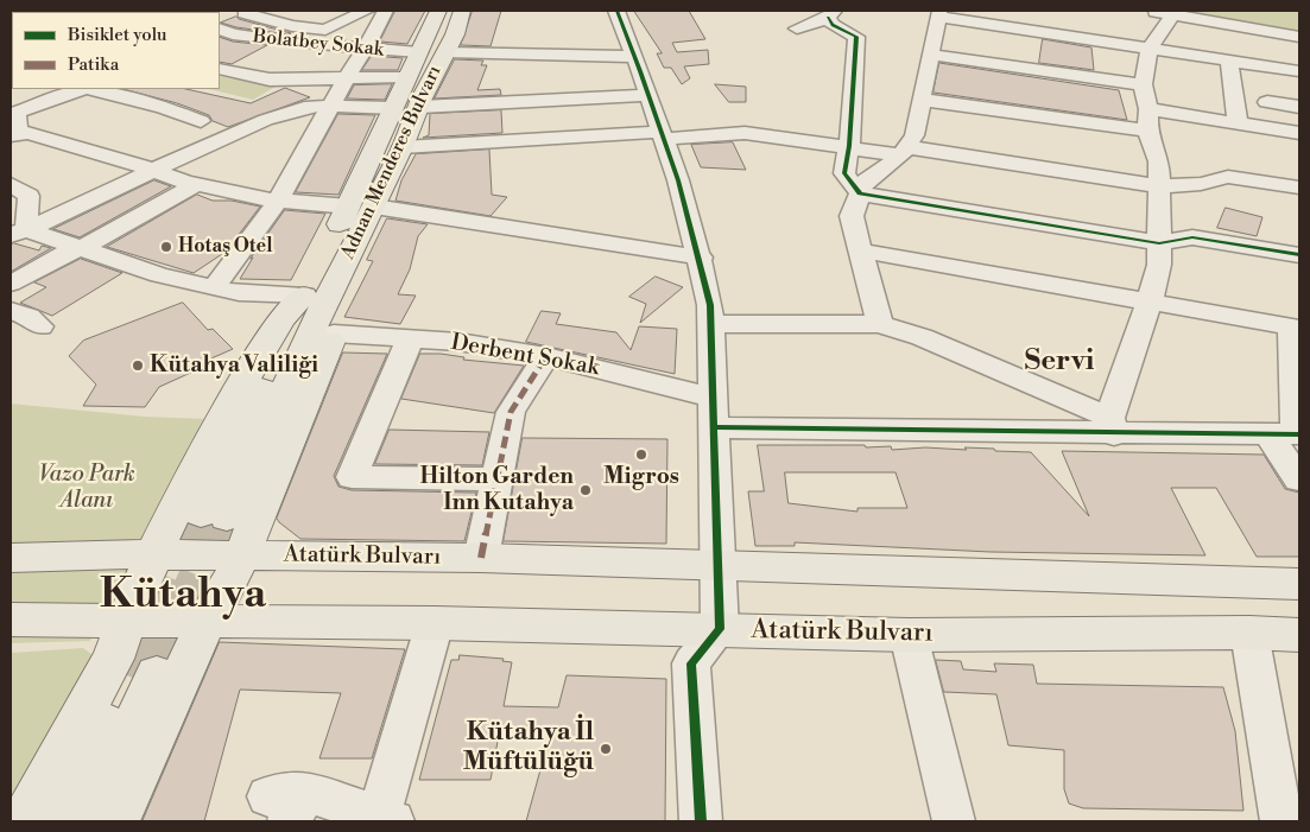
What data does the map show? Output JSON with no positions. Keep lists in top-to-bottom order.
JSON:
{
  "streets": {
    "main road": ["Adnan Menderes Bulvarı", "Atatürk Bulvarı"],
    "street": ["Bolatbey Sokak", "Derbent Sokak"]
  },
  "crossings": [
    ["Bolatbey Sokak", "Adnan Menderes Bulvarı"],
    ["Adnan Menderes Bulvarı", "Derbent Sokak"]
  ],
  "districts": ["Servi", "Kütahya"],
  "parks": ["Vazo Park Alanı"],
  "places": [
    "Hotaş Otel",
    "Kütahya Valiliği",
    "Migros",
    "Hilton Garden Inn Kutahya",
    "Kütahya İl Müftülüğü"
  ],
  "legend": ["Bisiklet yolu", "Patika"]
}
